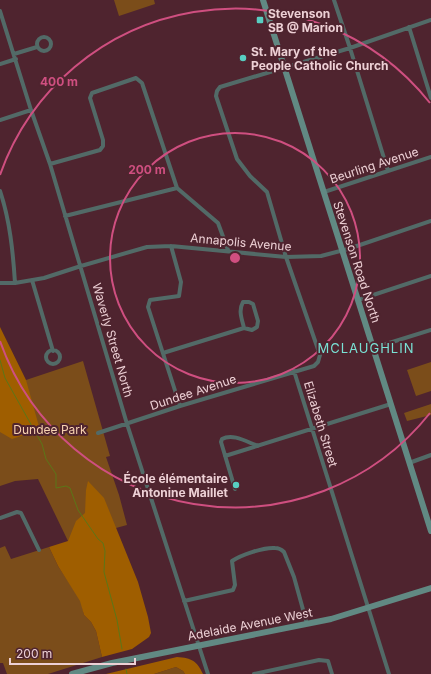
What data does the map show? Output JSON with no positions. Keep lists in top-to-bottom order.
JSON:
{
  "streets": {
    "main road": ["Stevenson Road North", "Adelaide Avenue West"],
    "street": [
      "Beurling Avenue",
      "Annapolis Avenue",
      "Waverly Street North",
      "Dundee Avenue",
      "Elizabeth Street"
    ]
  },
  "crossings": [
    ["Beurling Avenue", "Stevenson Road North"],
    ["Annapolis Avenue", "Stevenson Road North"],
    ["Annapolis Avenue", "Waverly Street North"],
    ["Annapolis Avenue", "Elizabeth Street"],
    ["Stevenson Road North", "Elizabeth Street"],
    ["Waverly Street North", "Dundee Avenue"],
    ["Waverly Street North", "Adelaide Avenue West"],
    ["Dundee Avenue", "Elizabeth Street"],
    ["Elizabeth Street", "Adelaide Avenue West"]
  ],
  "districts": ["MCLAUGHLIN"],
  "parks": ["Dundee Park"],
  "places": {
    "transit": ["Stevenson SB @ Marion"],
    "other": ["St. Mary of the People Catholic Church", "École élémentaire Antonine Maillet"]
  },
  "scale_bar": "200 m",
  "rings": ["400 m", "200 m"]
}
